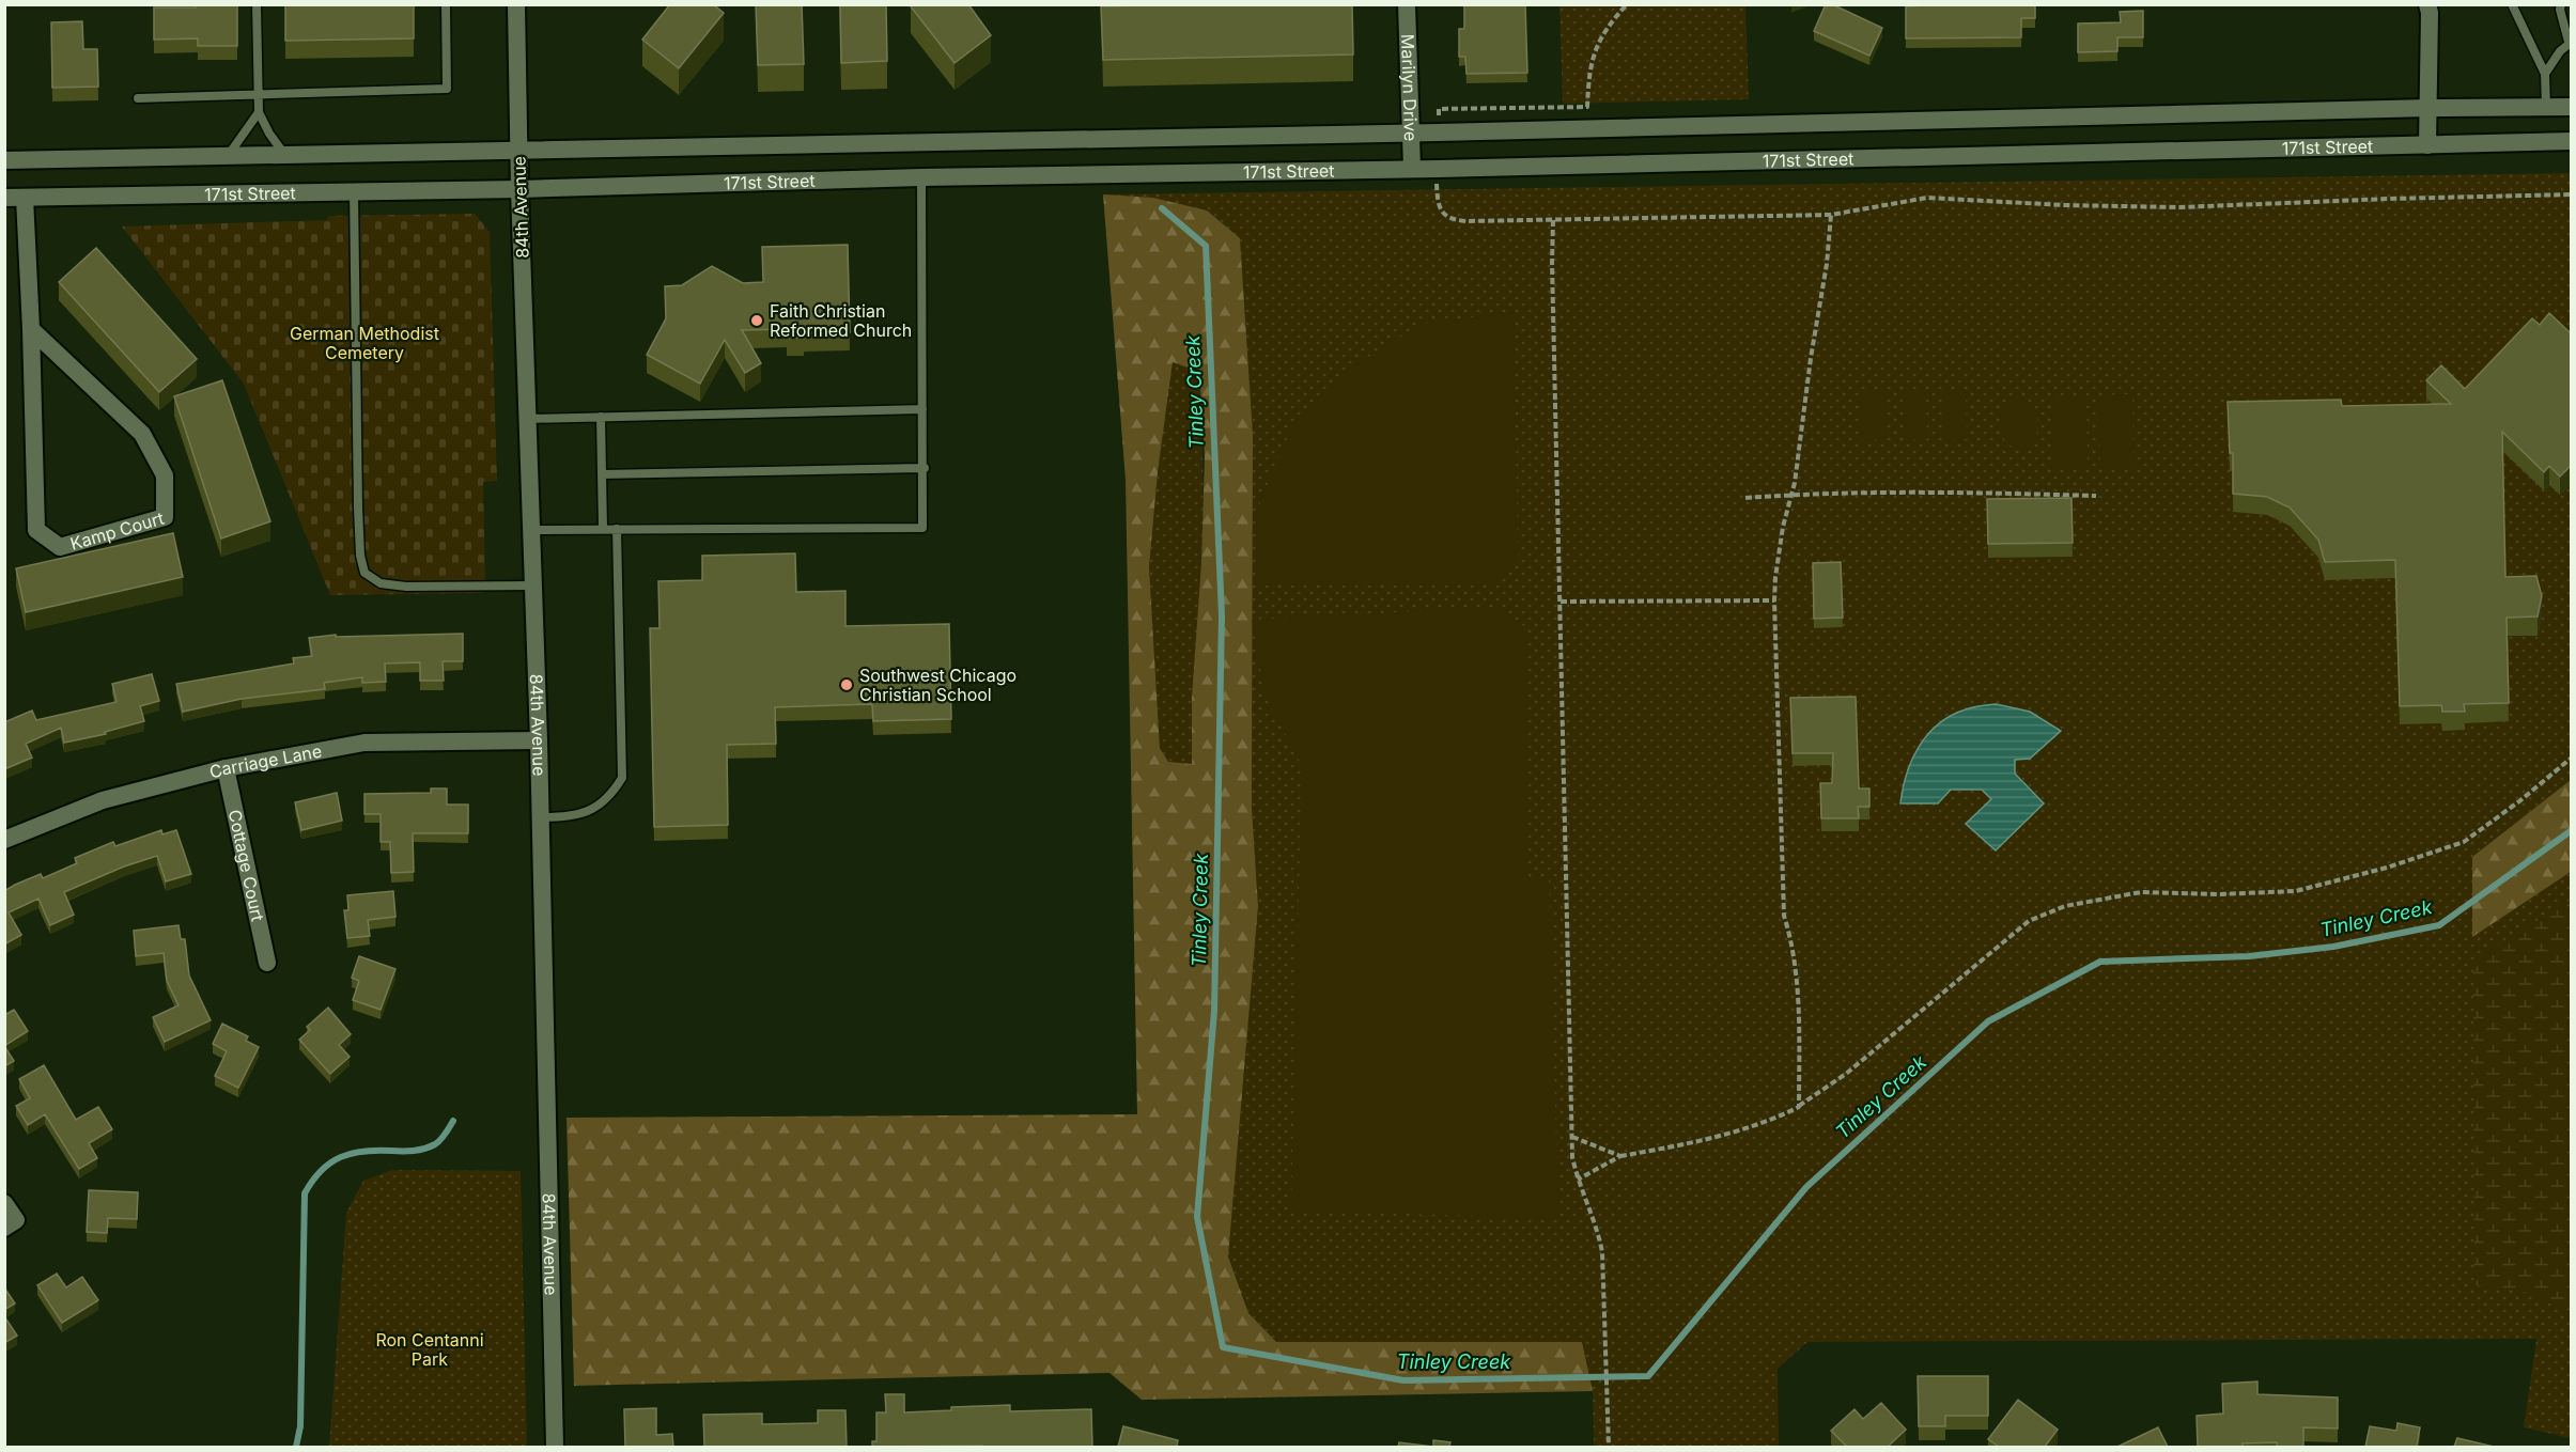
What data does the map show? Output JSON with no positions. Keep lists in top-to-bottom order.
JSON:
{
  "streets": {
    "street": [
      "Marilyn Drive",
      "171st Street",
      "84th Avenue",
      "Kamp Court",
      "Carriage Lane",
      "Cottage Court"
    ]
  },
  "crossings": [
    ["Marilyn Drive", "171st Street"],
    ["171st Street", "84th Avenue"],
    ["171st Street", "Kamp Court"],
    ["84th Avenue", "Carriage Lane"],
    ["Carriage Lane", "Cottage Court"]
  ],
  "water": ["Tinley Creek"],
  "parks": ["German Methodist Cemetery", "Ron Centanni Park"],
  "places": ["Faith Christian Reformed Church", "Southwest Chicago Christian School"]
}
